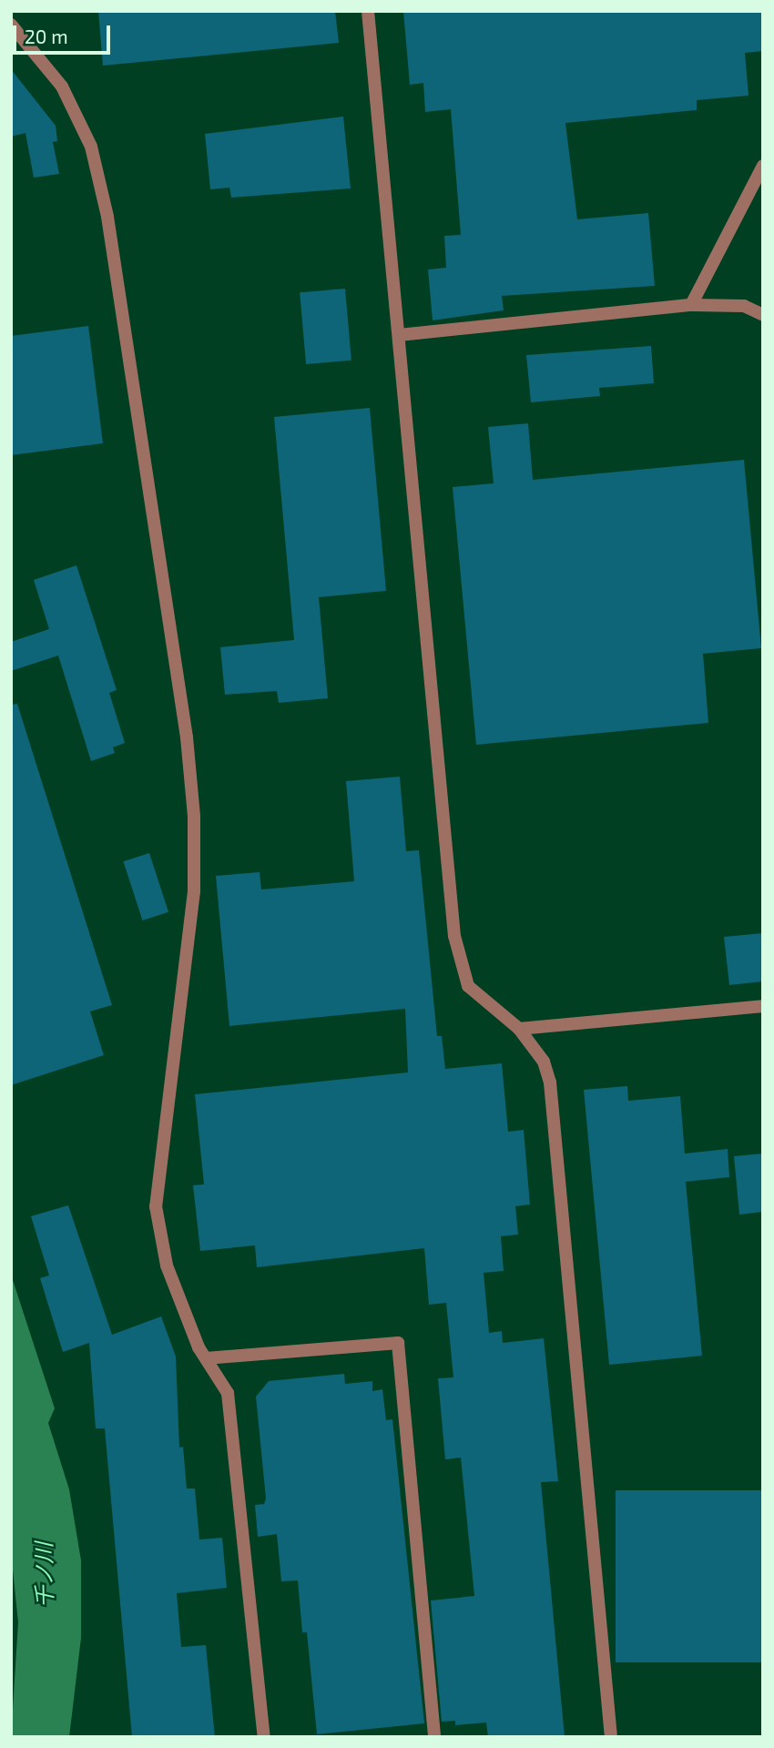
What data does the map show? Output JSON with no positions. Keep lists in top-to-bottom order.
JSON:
{
  "water": ["千ノ川"],
  "scale_bar": "20 m"
}
